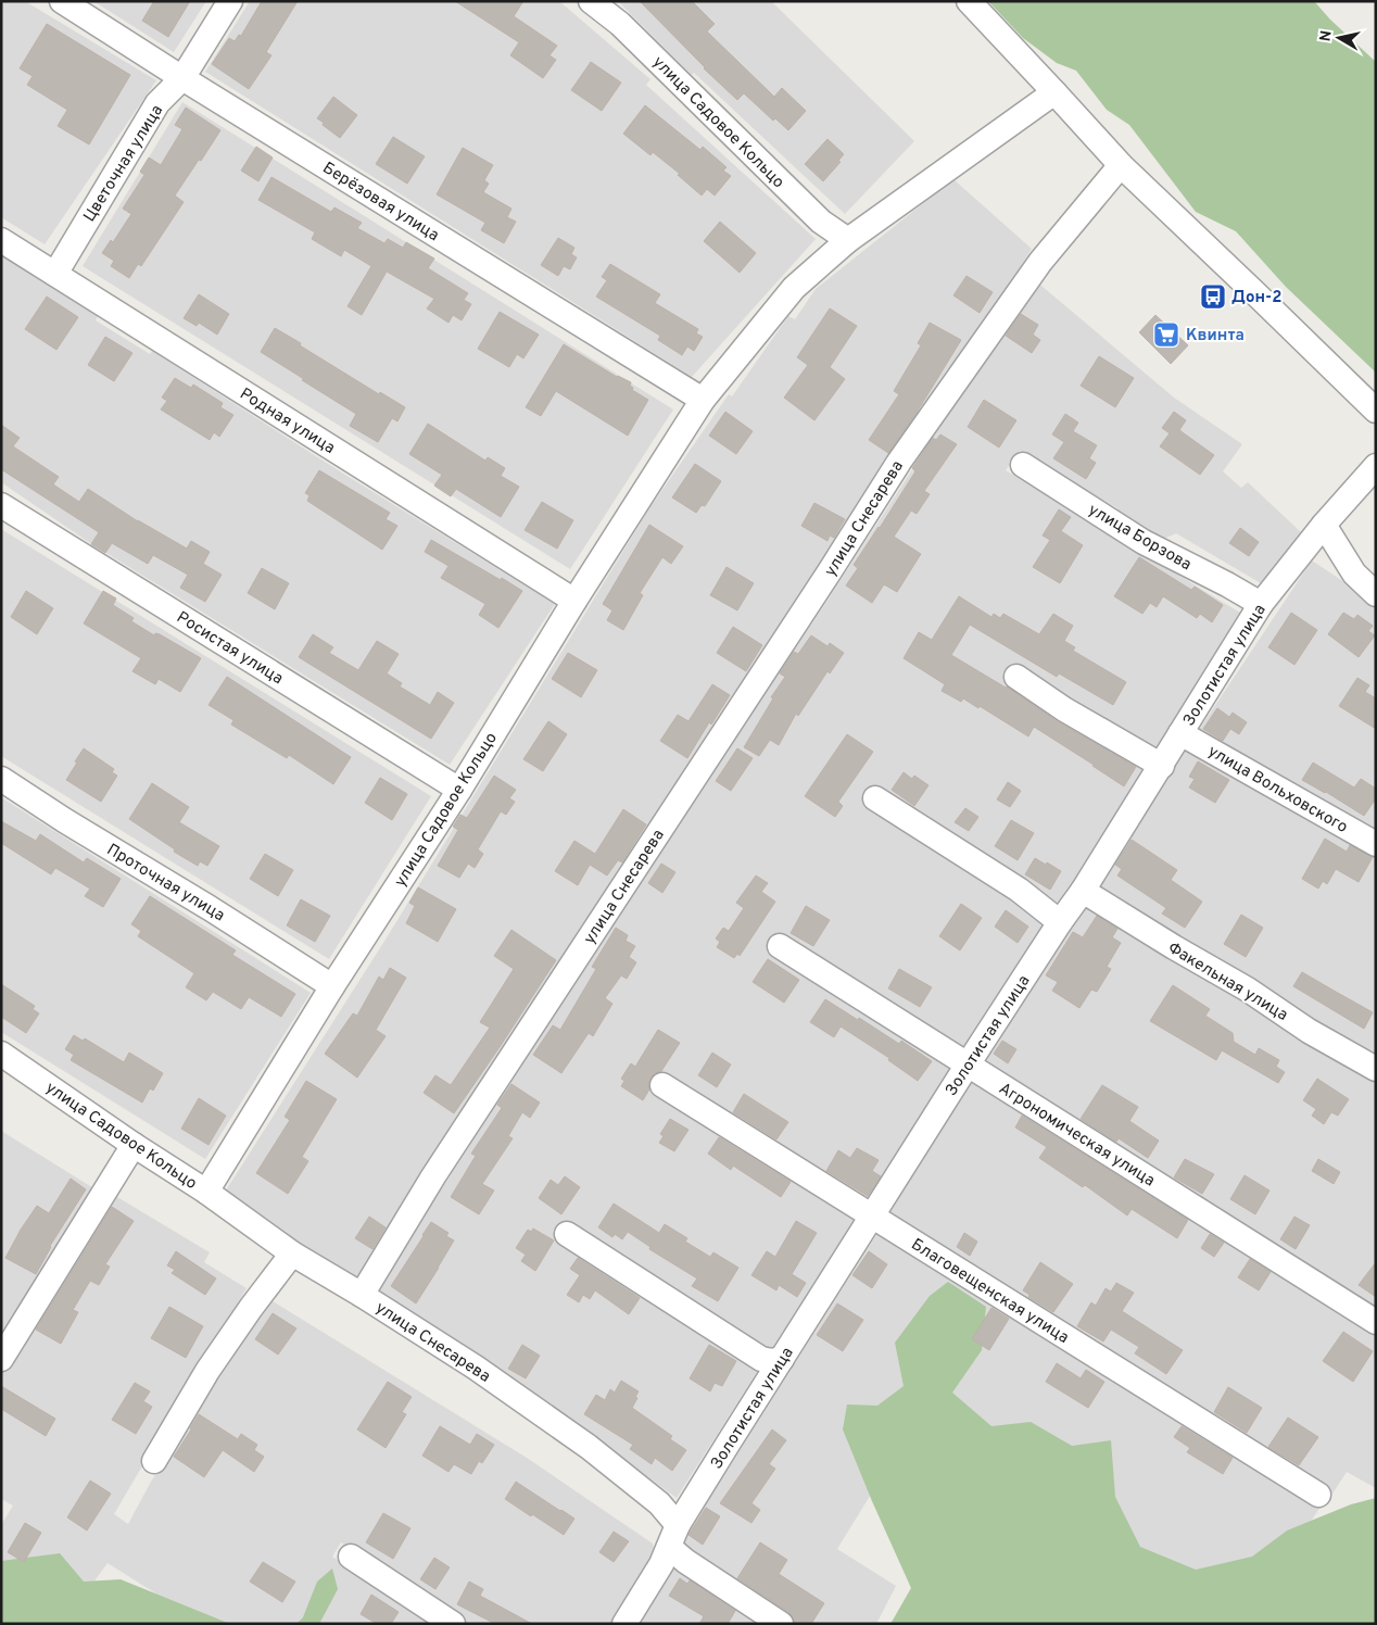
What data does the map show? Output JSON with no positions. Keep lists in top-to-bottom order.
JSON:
{
  "streets": {
    "street": [
      "улица Садовое Кольцо",
      "Цветочная улица",
      "Берёзовая улица",
      "Родная улица",
      "улица Снесарева",
      "улица Борзова",
      "Росистая улица",
      "Золотистая улица",
      "улица Вольховского",
      "Проточная улица",
      "Факельная улица",
      "Агрономическая улица",
      "Благовещенская улица"
    ]
  },
  "crossings": [
    ["улица Садовое Кольцо", "Берёзовая улица"],
    ["улица Садовое Кольцо", "Родная улица"],
    ["улица Садовое Кольцо", "Росистая улица"],
    ["улица Садовое Кольцо", "Проточная улица"],
    ["Цветочная улица", "Берёзовая улица"],
    ["Цветочная улица", "Родная улица"],
    ["улица Снесарева", "Золотистая улица"],
    ["улица Борзова", "Золотистая улица"],
    ["Золотистая улица", "улица Вольховского"],
    ["Золотистая улица", "Факельная улица"],
    ["Золотистая улица", "Агрономическая улица"],
    ["Золотистая улица", "Благовещенская улица"]
  ],
  "places": {
    "bus stop": ["Дон-2"],
    "supermarket": ["Квинта"]
  },
  "north": "left"
}
